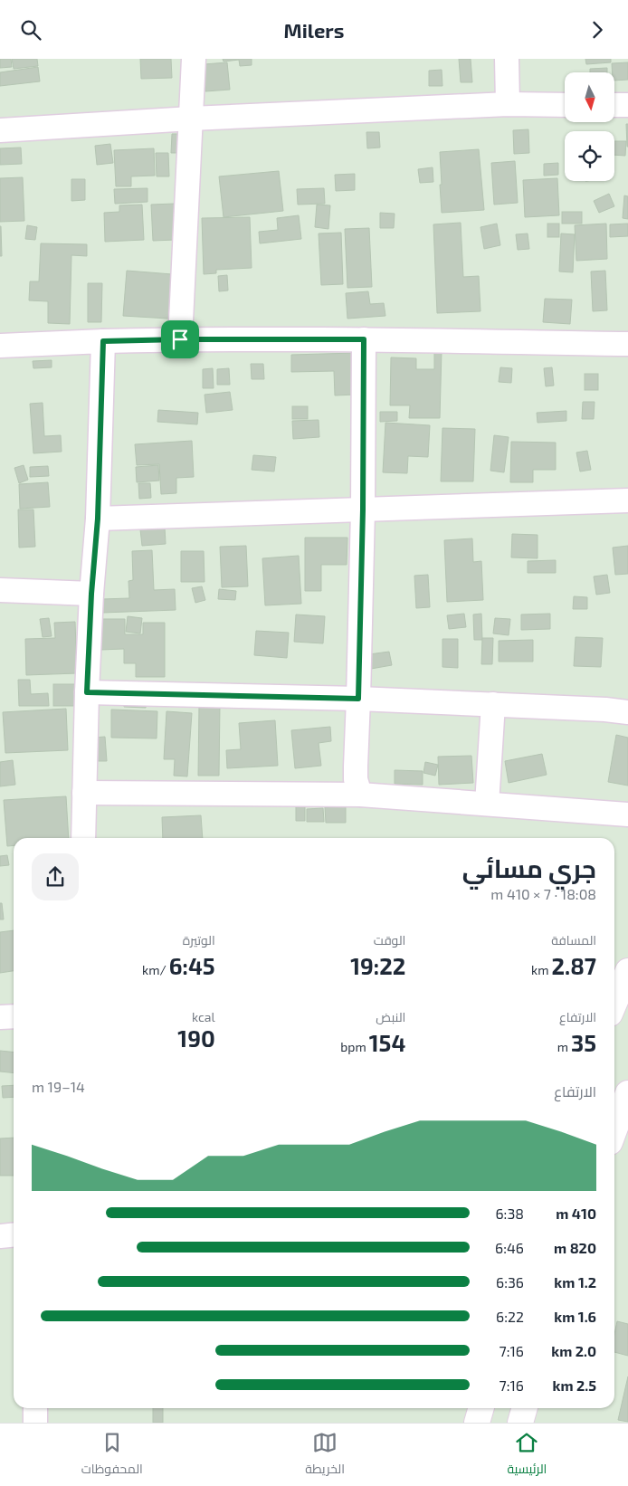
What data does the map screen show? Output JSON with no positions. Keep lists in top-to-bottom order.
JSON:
{
  "north": "bottom",
  "page": {
    "header": "Milers",
    "heading": ["جري مسائي", "18:08 · 7 × 410 m"],
    "stats": [
      ["المسافة", "2.87 km"],
      ["الوقت", "19:22"],
      ["الوتيرة", "6:45 /km"],
      ["الارتفاع", "35 m"],
      ["النبض", "154 bpm"],
      ["kcal", "190"]
    ],
    "chart": ["الارتفاع", "14–19 m"],
    "list": [
      {
        "name": "410 m",
        "note": "6:38"
      },
      {
        "name": "820 m",
        "note": "6:46"
      },
      {
        "name": "1.2 km",
        "note": "6:36"
      },
      {
        "name": "1.6 km",
        "note": "6:22"
      },
      {
        "name": "2.0 km",
        "note": "7:16"
      },
      {
        "name": "2.5 km",
        "note": "7:16"
      }
    ],
    "tabs": ["الرئيسية", "الخريطة", "المحفوظات"]
  }
}
